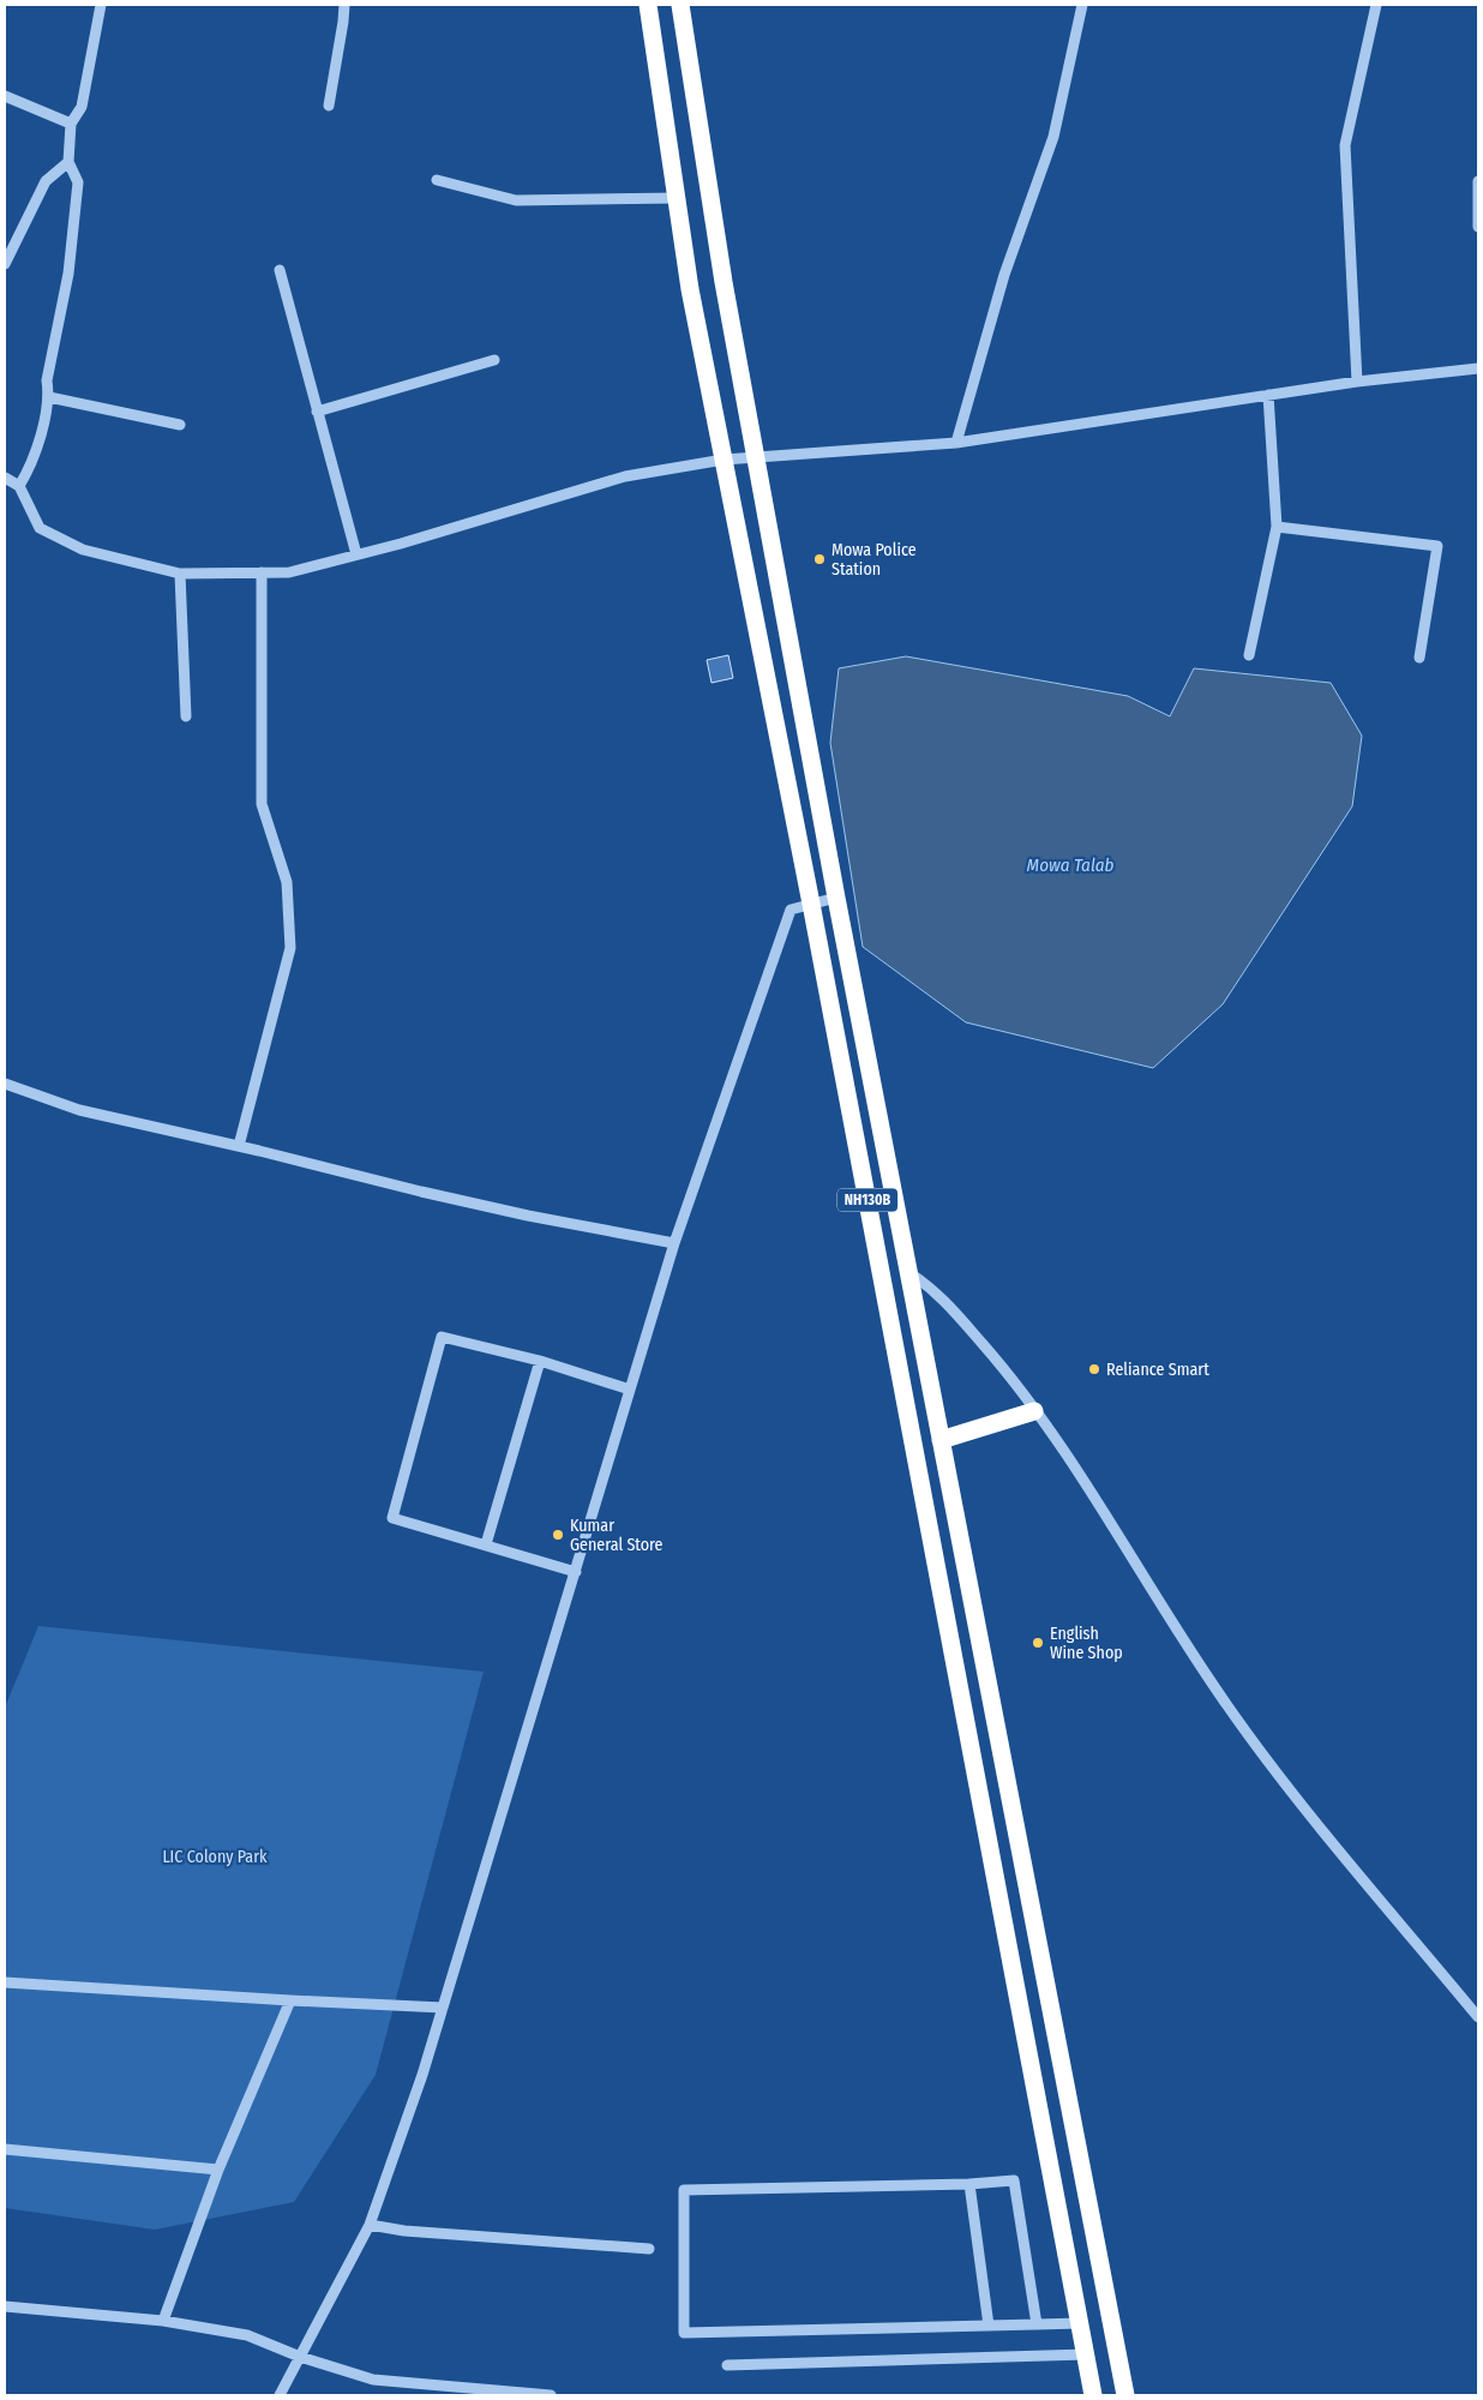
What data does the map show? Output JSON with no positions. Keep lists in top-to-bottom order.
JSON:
{
  "streets": {
    "highway": ["NH130B"]
  },
  "water": ["Mowa Talab"],
  "parks": ["LIC Colony Park"],
  "places": [
    "Mowa Police Station",
    "Reliance Smart",
    "Kumar General Store",
    "English Wine Shop"
  ]
}
